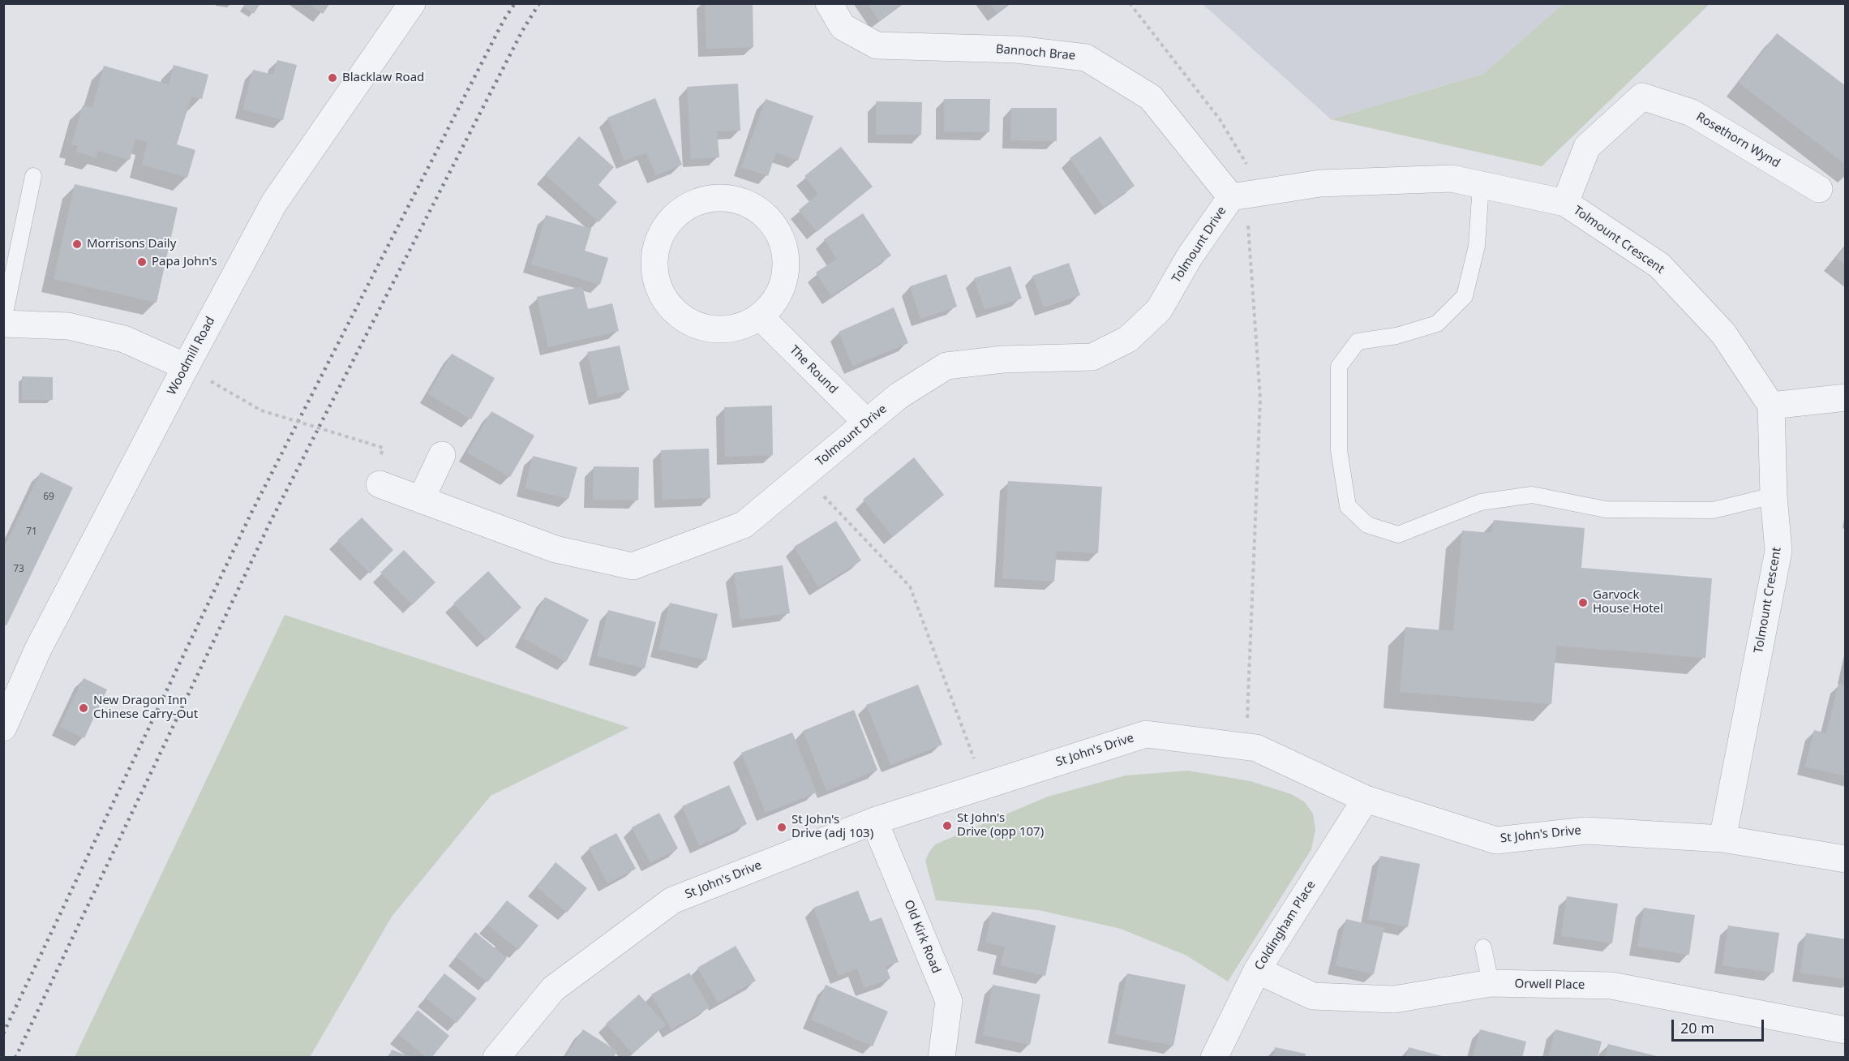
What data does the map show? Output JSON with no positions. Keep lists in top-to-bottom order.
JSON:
{
  "streets": {
    "street": [
      "Bannoch Brae",
      "Rosethorn Wynd",
      "Tolmount Crescent",
      "Tolmount Drive",
      "Woodmill Road",
      "The Round",
      "St John's Drive",
      "Coldingham Place",
      "Old Kirk Road",
      "Orwell Place"
    ]
  },
  "crossings": [
    ["Bannoch Brae", "Tolmount Crescent"],
    ["Bannoch Brae", "Tolmount Drive"],
    ["Rosethorn Wynd", "Tolmount Crescent"],
    ["Tolmount Crescent", "Tolmount Drive"],
    ["Tolmount Crescent", "St John's Drive"],
    ["Tolmount Drive", "The Round"],
    ["St John's Drive", "Coldingham Place"],
    ["St John's Drive", "Old Kirk Road"],
    ["Coldingham Place", "Orwell Place"]
  ],
  "places": [
    "Blacklaw Road",
    "Morrisons Daily",
    "Papa John's",
    "Garvock House Hotel",
    "New Dragon Inn Chinese Carry-Out",
    "St John's Drive (opp 107)",
    "St John's Drive (adj 103)"
  ],
  "house_numbers": ["69", "71", "73"],
  "scale_bar": "20 m"
}
